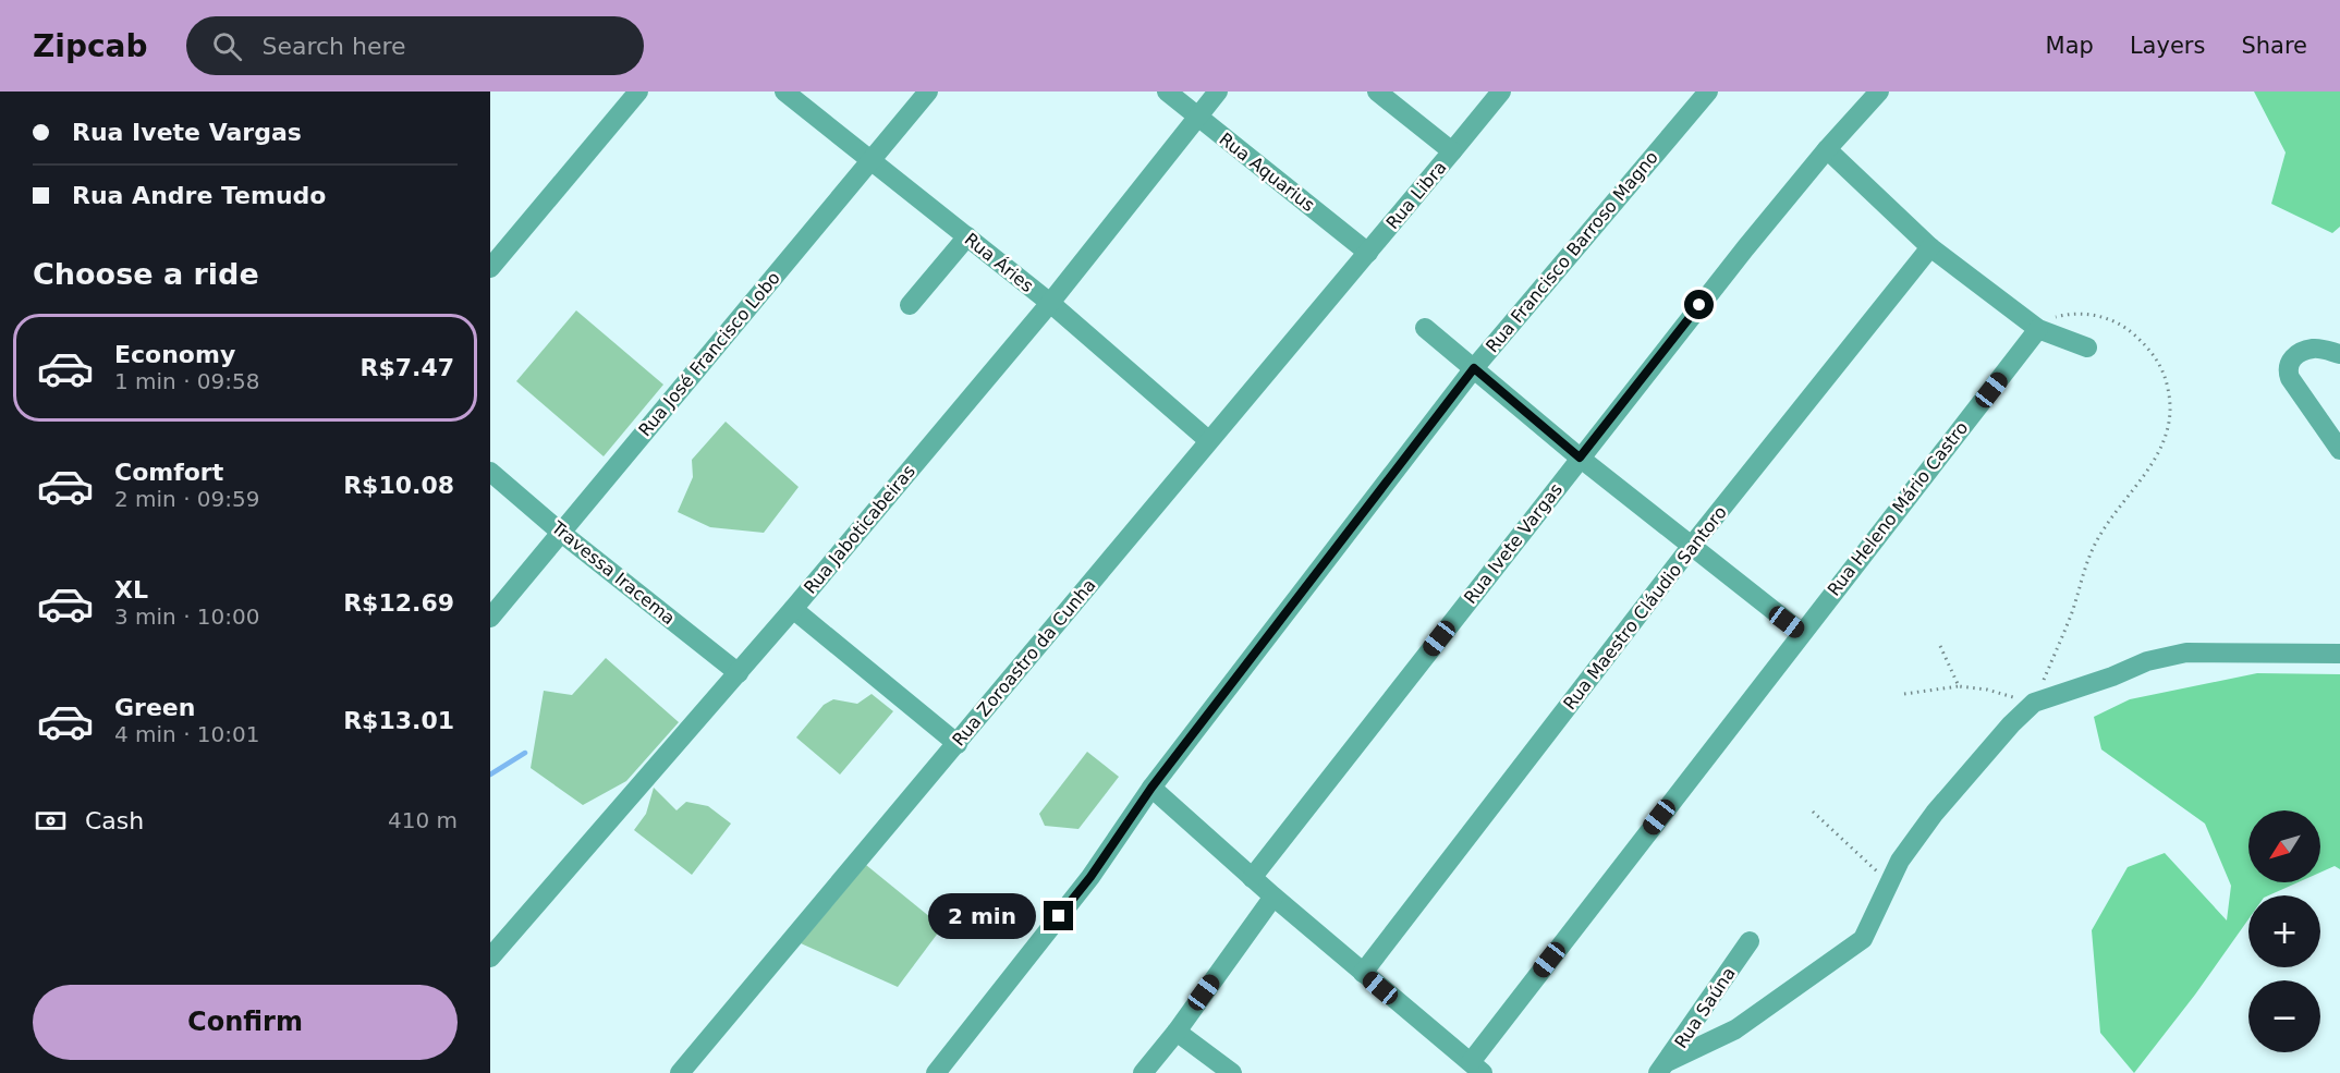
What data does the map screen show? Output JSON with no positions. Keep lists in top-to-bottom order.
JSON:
{
  "streets": {
    "street": [
      "Rua Aquarius",
      "Rua Libra",
      "Rua Francisco Barroso Magno",
      "Rua Áries",
      "Rua José Francisco Lobo",
      "Rua Heleno Mário Castro",
      "Rua Jaboticabeiras",
      "Rua Ivete Vargas",
      "Travessa Iracema",
      "Rua Maestro Cláudio Santoro",
      "Rua Zoroastro da Cunha",
      "Rua Saúna"
    ]
  },
  "crossings": [
    ["Rua Aquarius", "Rua Libra"],
    ["Rua Aquarius", "Rua Jaboticabeiras"],
    ["Rua Aquarius", "Rua Zoroastro da Cunha"],
    ["Rua Libra", "Rua Zoroastro da Cunha"],
    ["Rua Áries", "Rua José Francisco Lobo"],
    ["Rua Áries", "Rua Jaboticabeiras"],
    ["Rua Áries", "Rua Zoroastro da Cunha"],
    ["Rua José Francisco Lobo", "Travessa Iracema"],
    ["Rua Jaboticabeiras", "Travessa Iracema"]
  ],
  "north": "bottom left",
  "page": {
    "header": "Zipcab",
    "search": "Search here",
    "nav": ["Map", "Layers", "Share"],
    "banner": ["Rua Ivete Vargas", "Rua Andre Temudo"],
    "heading": "Choose a ride",
    "list": [
      {
        "name": "Economy",
        "note": "1 min · 09:58",
        "value": "R$7.47"
      },
      {
        "name": "Comfort",
        "note": "2 min · 09:59",
        "value": "R$10.08"
      },
      {
        "name": "XL",
        "note": "3 min · 10:00",
        "value": "R$12.69"
      },
      {
        "name": "Green",
        "note": "4 min · 10:01",
        "value": "R$13.01"
      }
    ],
    "pay": ["Cash", "410 m"],
    "map_buttons": ["+", "−"],
    "bubble": "2 min",
    "buttons": "Confirm"
  }
}
